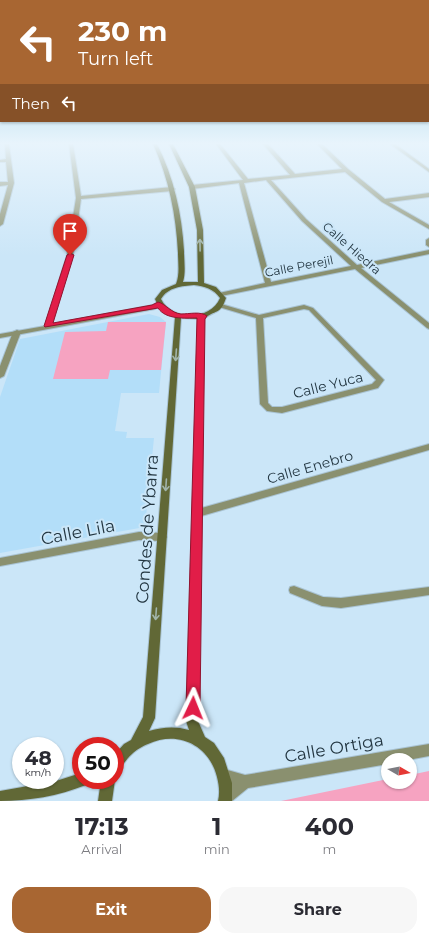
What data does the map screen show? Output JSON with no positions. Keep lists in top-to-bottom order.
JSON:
{
  "streets": {
    "main road": ["Condes de Ybarra"],
    "street": [
      "Calle Hiedra",
      "Calle Perejil",
      "Calle Yuca",
      "Calle Enebro",
      "Calle Lila",
      "Calle Ortiga"
    ]
  },
  "crossings": [
    ["Calle Hiedra", "Calle Perejil"],
    ["Condes de Ybarra", "Calle Lila"]
  ],
  "north": "right",
  "page": {
    "turn": ["230 m", "Turn left"],
    "then": "Then",
    "speed": "48 km/h",
    "limit": "50",
    "eta": [
      "17:13",
      "Arrival",
      "1",
      "min",
      "400",
      "m"
    ],
    "buttons": ["Exit", "Share"]
  }
}
